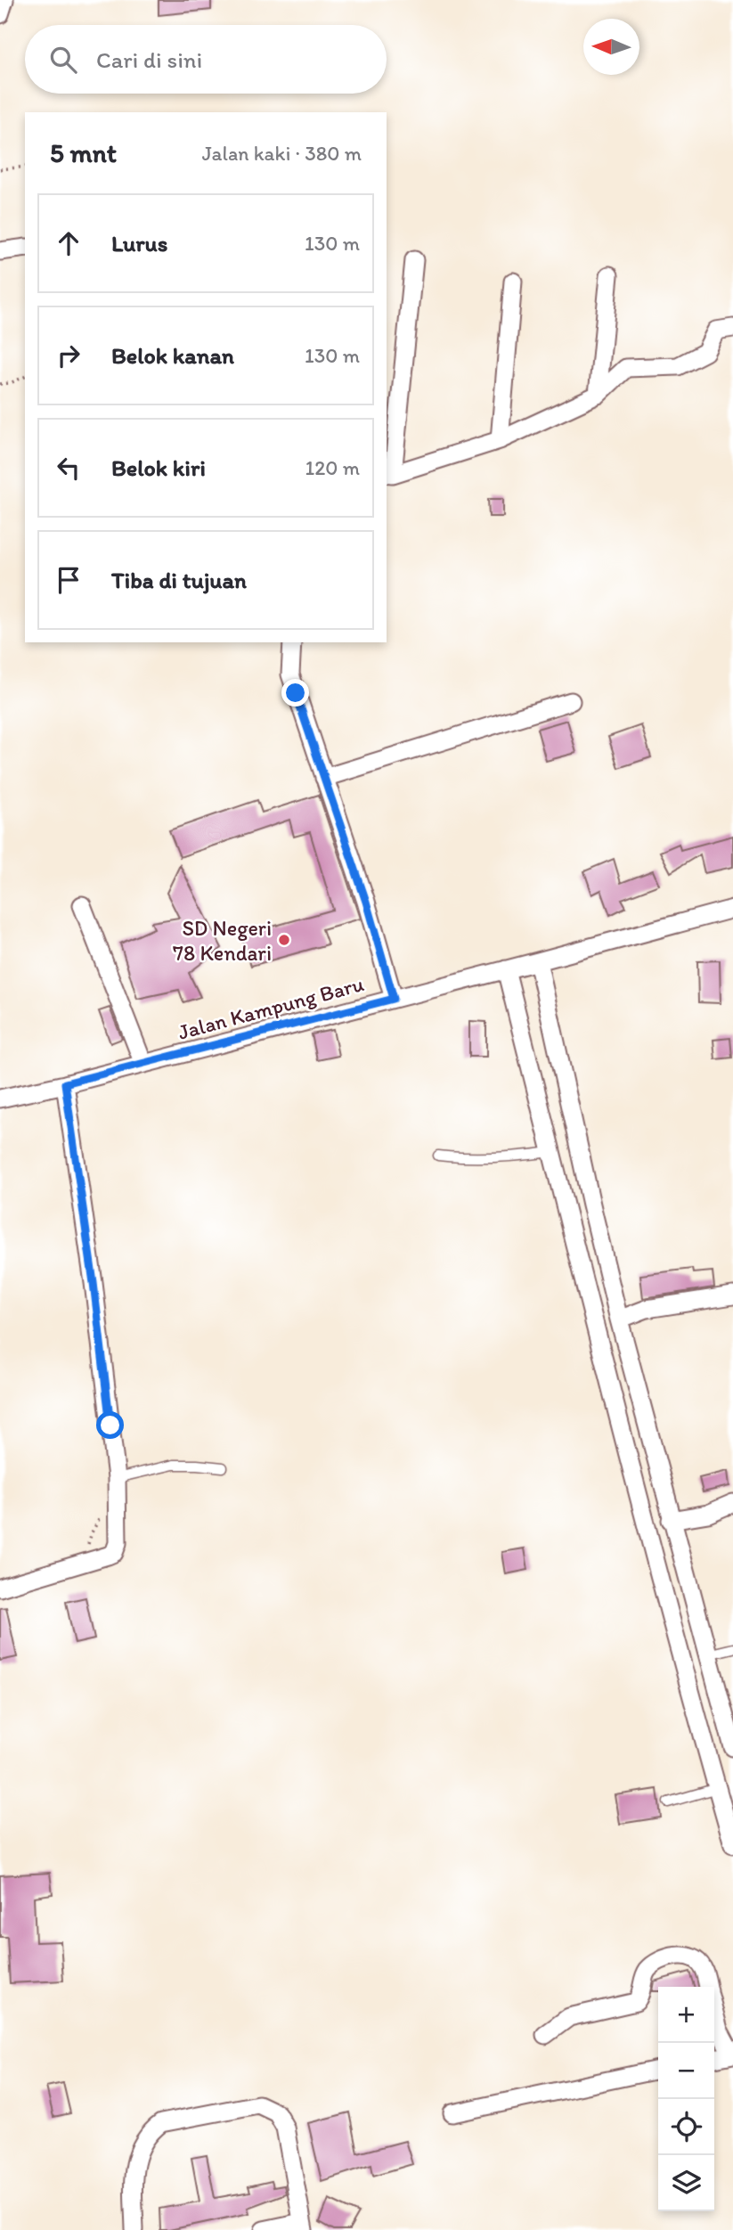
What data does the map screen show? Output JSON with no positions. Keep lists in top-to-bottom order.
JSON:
{
  "streets": {
    "street": ["Jalan Kampung Baru"]
  },
  "places": ["SD Negeri 78 Kendari"],
  "north": "left",
  "page": {
    "search": "Cari di sini",
    "heading": ["5 mnt", "Jalan kaki · 380 m"],
    "list": [
      ["Lurus", "130 m"],
      ["Belok kanan", "130 m"],
      ["Belok kiri", "120 m"],
      "Tiba di tujuan"
    ],
    "map_buttons": ["+", "−"]
  }
}
